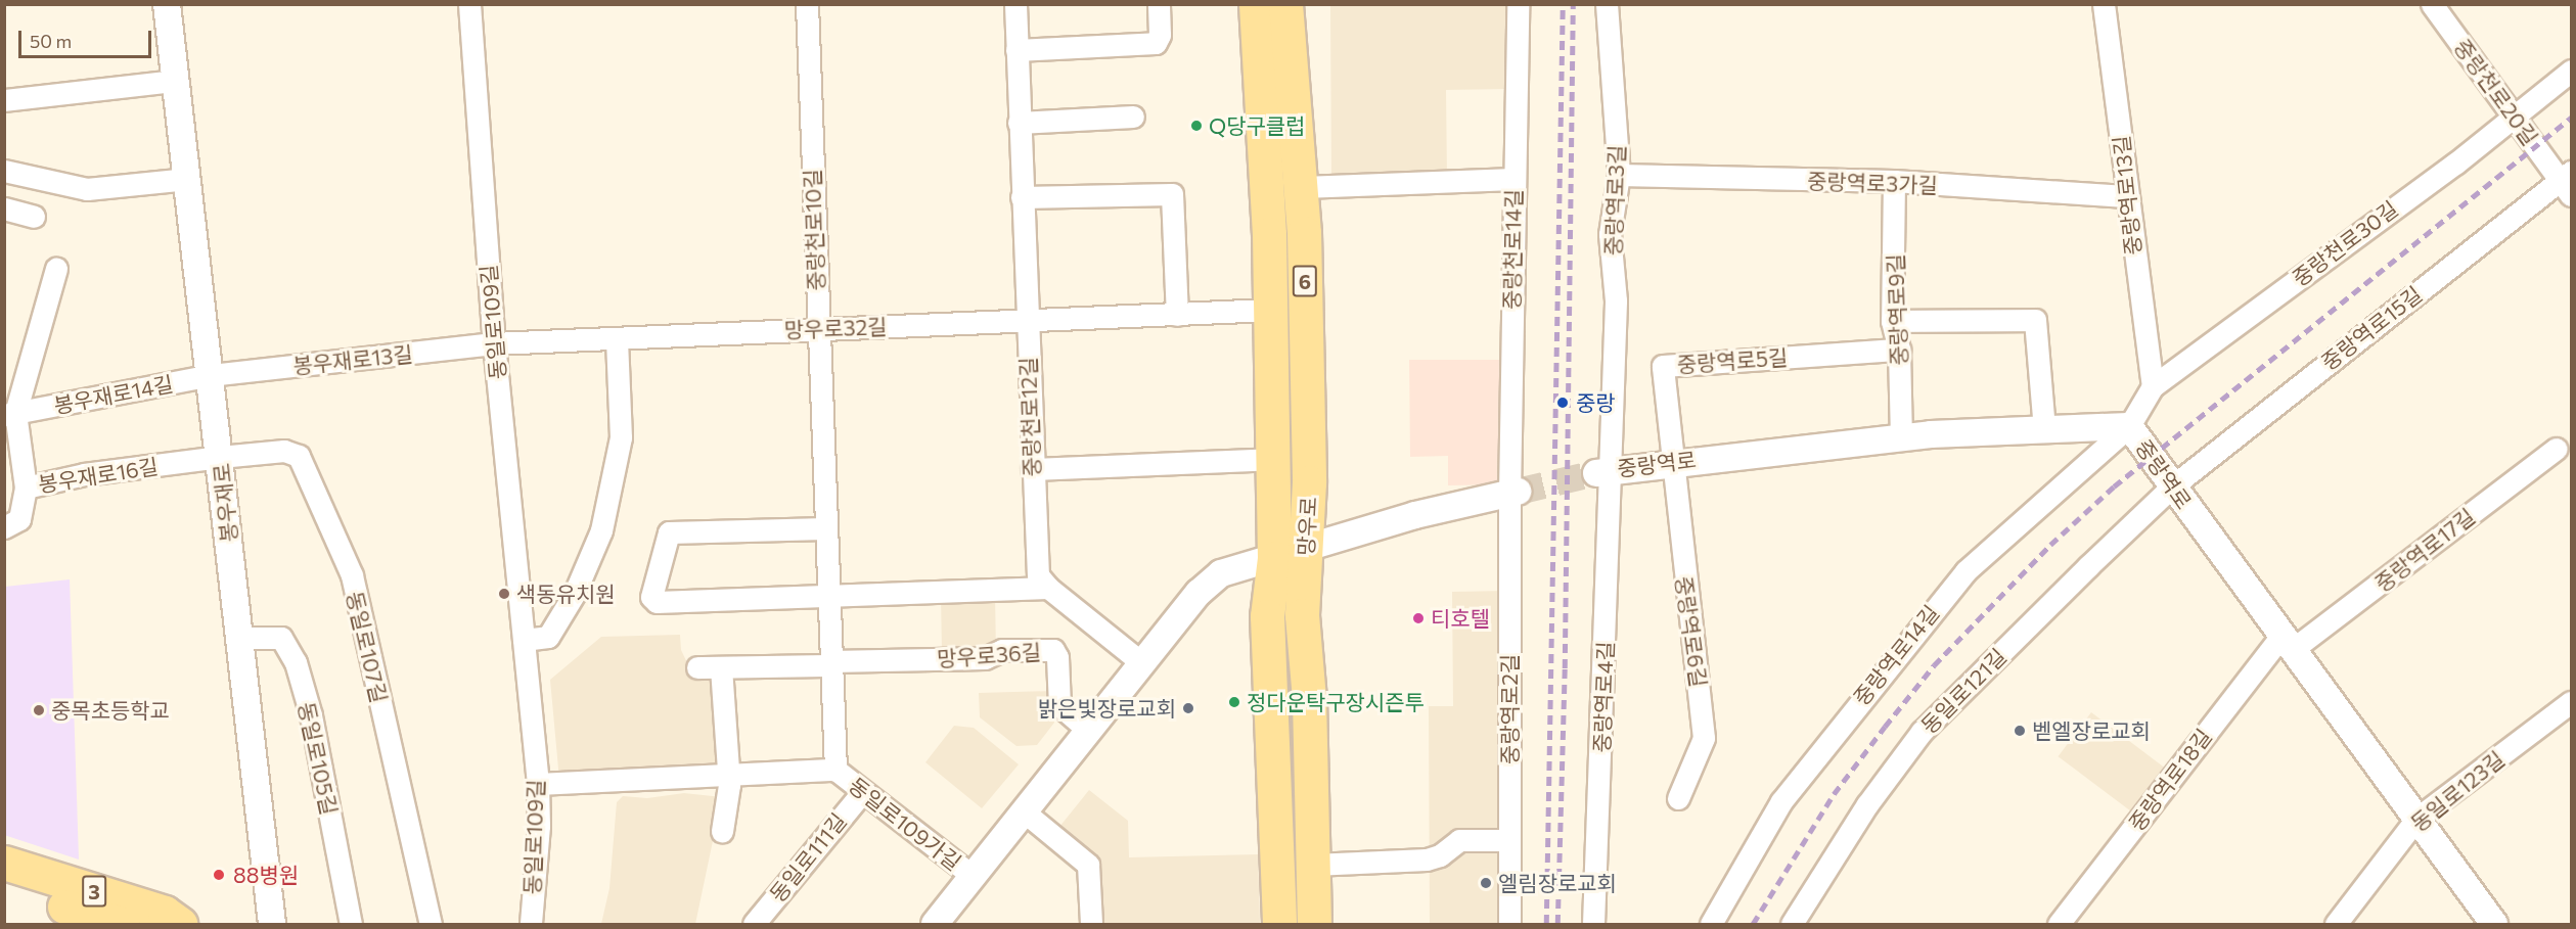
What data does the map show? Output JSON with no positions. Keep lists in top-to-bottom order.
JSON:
{
  "streets": {
    "main road": ["6", "망우로", "3"],
    "street": [
      "중랑천로20길",
      "중랑역로3가길",
      "중랑역로13길",
      "중랑역로3길",
      "중랑천로10길",
      "중랑천로30길",
      "중랑천로14길",
      "중랑역로9길",
      "동일로109길",
      "망우로32길",
      "중랑역로15길",
      "봉우재로13길",
      "중랑역로5길",
      "봉우재로14길",
      "중랑천로12길",
      "중랑역로",
      "봉우재로16길",
      "봉우재로",
      "중랑역로17길",
      "중랑역로6길",
      "동일로107길",
      "망우로36길",
      "중랑역로14길",
      "동일로121길",
      "중랑역로4길",
      "중랑역로2길",
      "동일로105길",
      "중랑역로18길",
      "동일로123길",
      "동일로109가길",
      "동일로111길"
    ]
  },
  "crossings": [
    ["중랑천로20길", "중랑천로30길"],
    ["중랑천로20길", "중랑역로15길"],
    ["중랑역로3가길", "중랑역로13길"],
    ["중랑역로3가길", "중랑역로3길"],
    ["중랑역로3가길", "중랑역로9길"],
    ["중랑역로13길", "중랑천로30길"],
    ["중랑역로3길", "중랑역로"],
    ["중랑역로3길", "중랑역로4길"],
    ["중랑천로10길", "망우로32길"],
    ["중랑천로10길", "망우로36길"],
    ["중랑천로10길", "동일로109가길"],
    ["중랑천로30길", "중랑역로"],
    ["중랑천로30길", "중랑역로14길"],
    ["중랑천로14길", "중랑역로2길"],
    ["중랑역로9길", "중랑역로5길"],
    ["중랑역로9길", "중랑역로"],
    ["동일로109길", "망우로32길"],
    ["동일로109길", "봉우재로13길"],
    ["동일로109길", "동일로109가길"],
    ["망우로32길", "봉우재로13길"],
    ["망우로32길", "중랑천로12길"],
    ["망우로32길", "망우로"],
    ["중랑역로15길", "중랑역로"],
    ["중랑역로15길", "동일로121길"],
    ["봉우재로13길", "봉우재로14길"],
    ["봉우재로13길", "봉우재로"],
    ["중랑역로5길", "중랑역로"],
    ["중랑역로5길", "중랑역로6길"],
    ["봉우재로14길", "봉우재로16길"],
    ["봉우재로14길", "봉우재로"],
    ["중랑역로", "중랑역로17길"],
    ["중랑역로", "중랑역로6길"],
    ["중랑역로", "중랑역로14길"],
    ["중랑역로", "동일로121길"],
    ["중랑역로", "중랑역로4길"],
    ["중랑역로", "중랑역로18길"],
    ["중랑역로", "동일로123길"],
    ["봉우재로16길", "봉우재로"],
    ["봉우재로16길", "동일로107길"],
    ["봉우재로", "동일로107길"],
    ["봉우재로", "동일로105길"],
    ["중랑역로17길", "중랑역로18길"],
    ["동일로109가길", "동일로111길"]
  ],
  "places": [
    "Q당구클럽",
    "중랑",
    "색동유치원",
    "티호텔",
    "정다운탁구장시즌투",
    "밝은빛장로교회",
    "중목초등학교",
    "벧엘장로교회",
    "88병원",
    "엘림장로교회"
  ],
  "scale_bar": "50 m"
}
